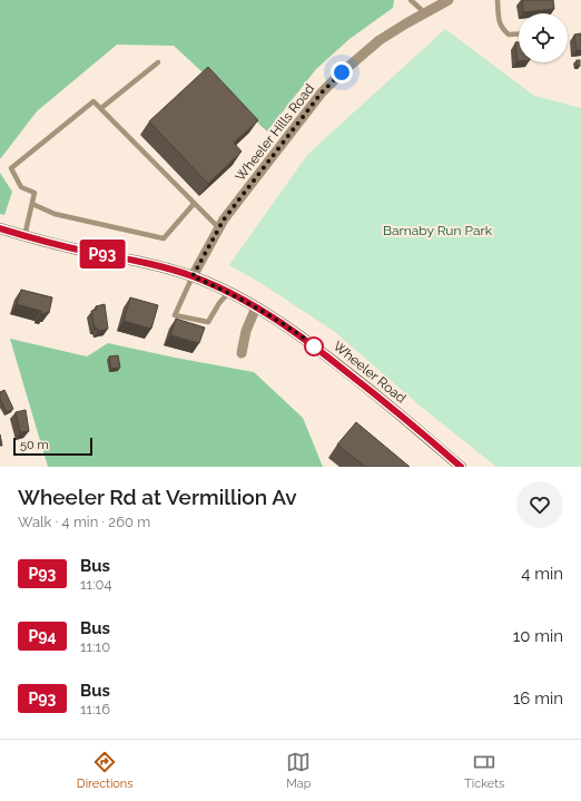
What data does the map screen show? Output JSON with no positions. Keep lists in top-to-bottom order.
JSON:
{
  "streets": {
    "main road": ["Wheeler Road"],
    "street": ["Wheeler Hills Road"]
  },
  "crossings": [
    ["Wheeler Hills Road", "Wheeler Road"]
  ],
  "parks": ["Barnaby Run Park"],
  "lines": ["bus line P93"],
  "scale_bar": "50 m",
  "page": {
    "on_map": "P93",
    "scale": "50 m",
    "heading": ["Wheeler Rd at Vermillion Av", "Walk · 4 min · 260 m"],
    "list": [
      {
        "mark": "P93",
        "name": "Bus",
        "note": "11:04",
        "value": "4 min"
      },
      {
        "mark": "P94",
        "name": "Bus",
        "note": "11:10",
        "value": "10 min"
      },
      {
        "mark": "P93",
        "name": "Bus",
        "note": "11:16",
        "value": "16 min"
      }
    ],
    "tabs": ["Directions", "Map", "Tickets"]
  }
}
